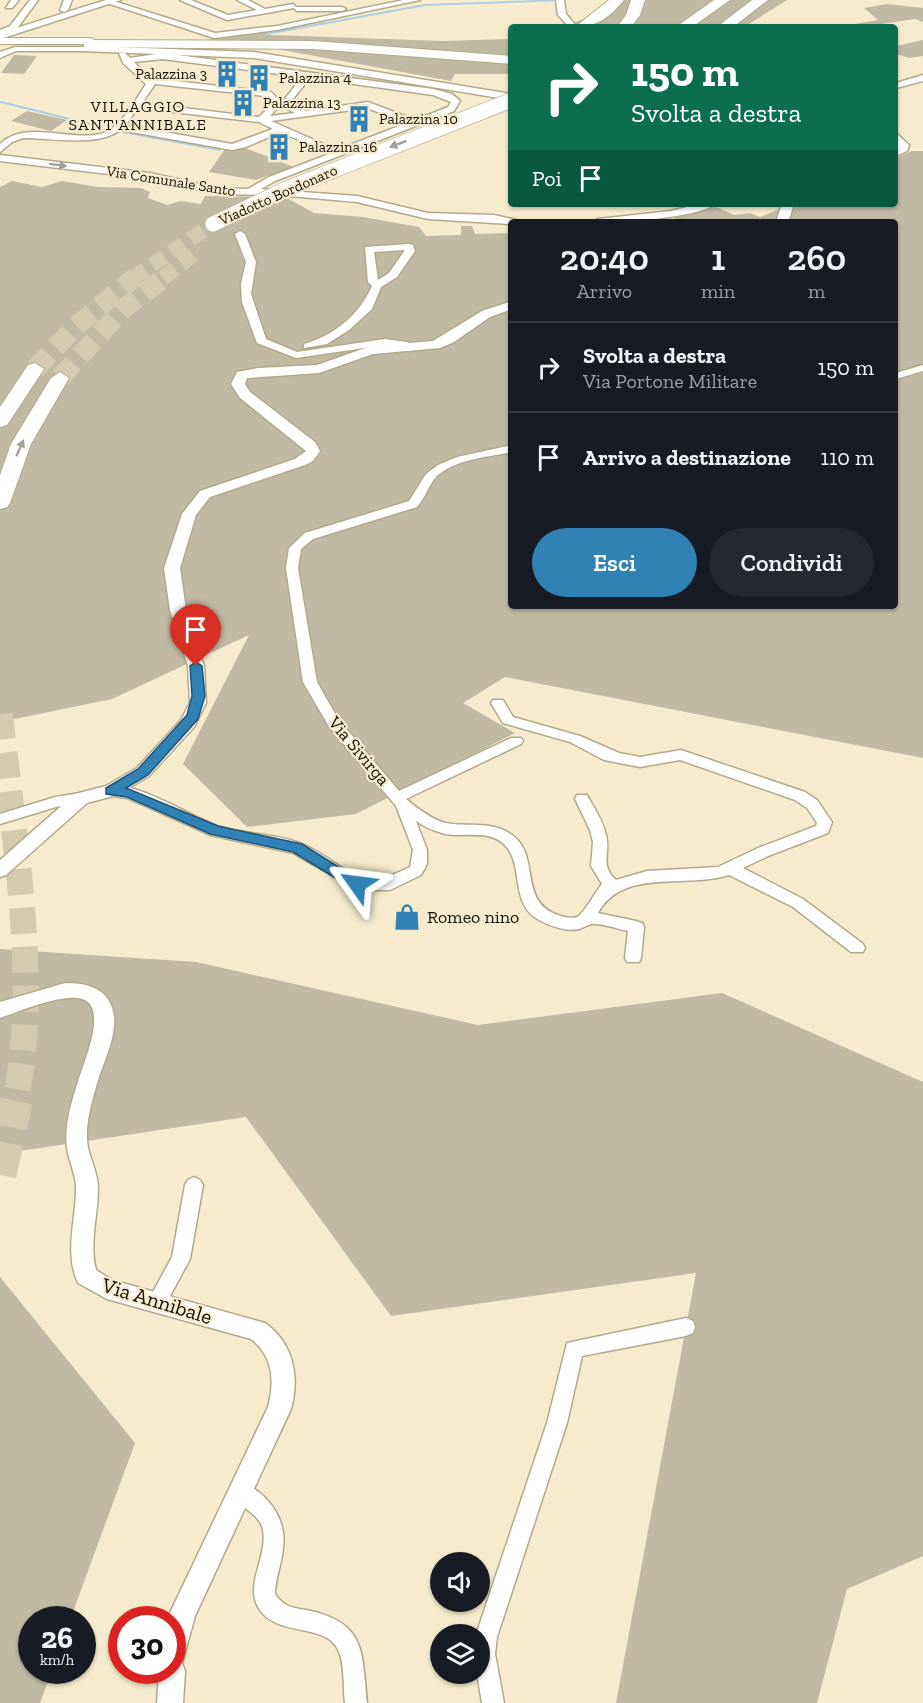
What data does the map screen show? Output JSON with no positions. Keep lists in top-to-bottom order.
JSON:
{
  "streets": {
    "highway": ["Viadotto Bordonaro"],
    "street": ["Via Comunale Santo", "Via Sivirga", "Via Annibale"]
  },
  "districts": ["VILLAGGIO SANT'ANNIBALE"],
  "places": {
    "building": [
      "Palazzina 3",
      "Palazzina 4",
      "Palazzina 13",
      "Palazzina 10",
      "Palazzina 16"
    ],
    "shop": ["Romeo nino"]
  },
  "page": {
    "turn": ["150 m", "Svolta a destra"],
    "then": "Poi",
    "eta": [
      "20:40",
      "Arrivo",
      "1",
      "min",
      "260",
      "m"
    ],
    "list": [
      {
        "name": "Svolta a destra",
        "note": "Via Portone Militare",
        "value": "150 m"
      },
      {
        "name": "Arrivo a destinazione",
        "value": "110 m"
      }
    ],
    "buttons": ["Esci", "Condividi"],
    "speed": "26 km/h",
    "limit": "30"
  }
}
